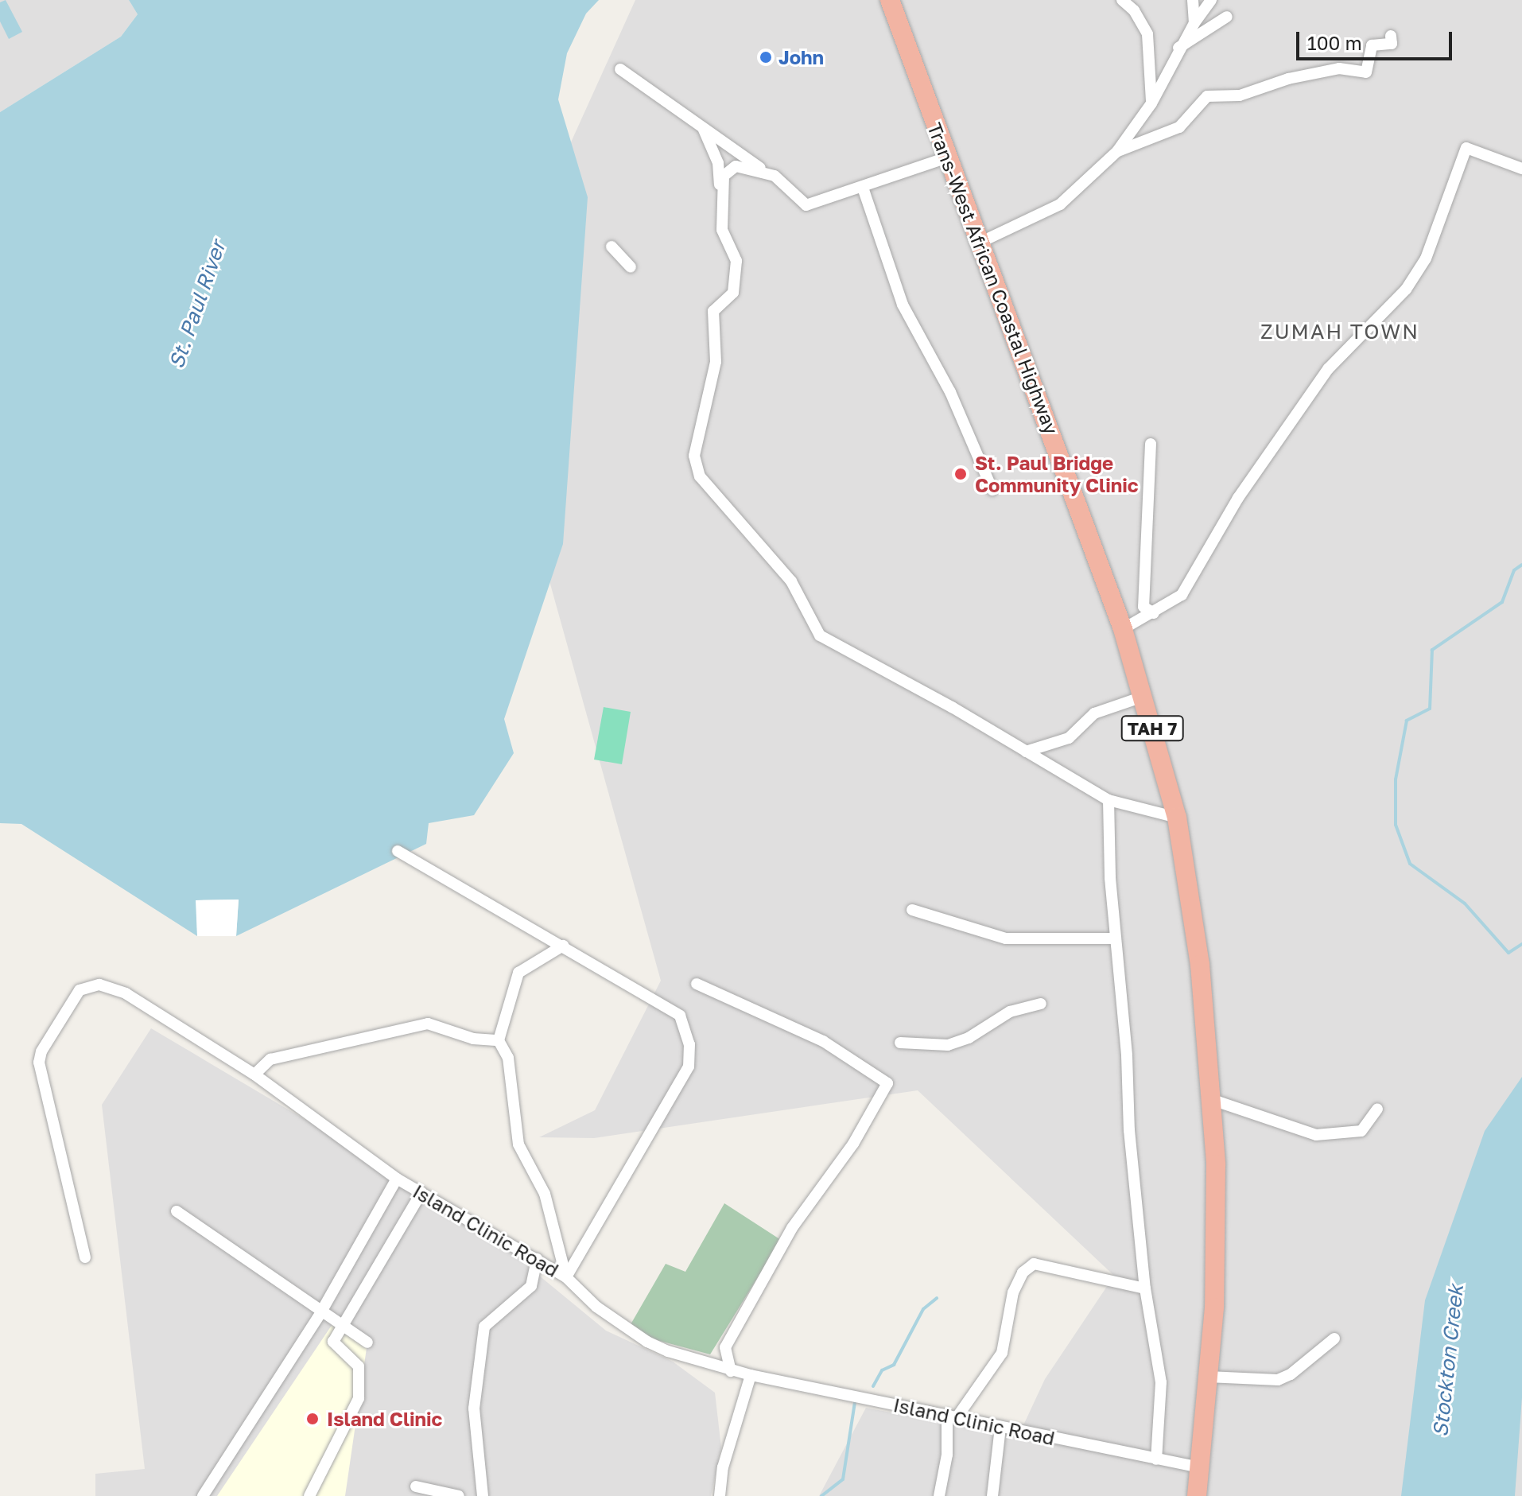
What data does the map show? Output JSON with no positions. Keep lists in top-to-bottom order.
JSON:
{
  "streets": {
    "highway": ["Trans-West African Coastal Highway", "TAH 7"],
    "street": ["Island Clinic Road"]
  },
  "crossings": [
    ["Trans-West African Coastal Highway", "Island Clinic Road"]
  ],
  "districts": ["ZUMAH TOWN"],
  "water": ["St. Paul River", "Stockton Creek"],
  "places": ["John", "St. Paul Bridge Community Clinic", "Island Clinic"],
  "scale_bar": "100 m"
}
